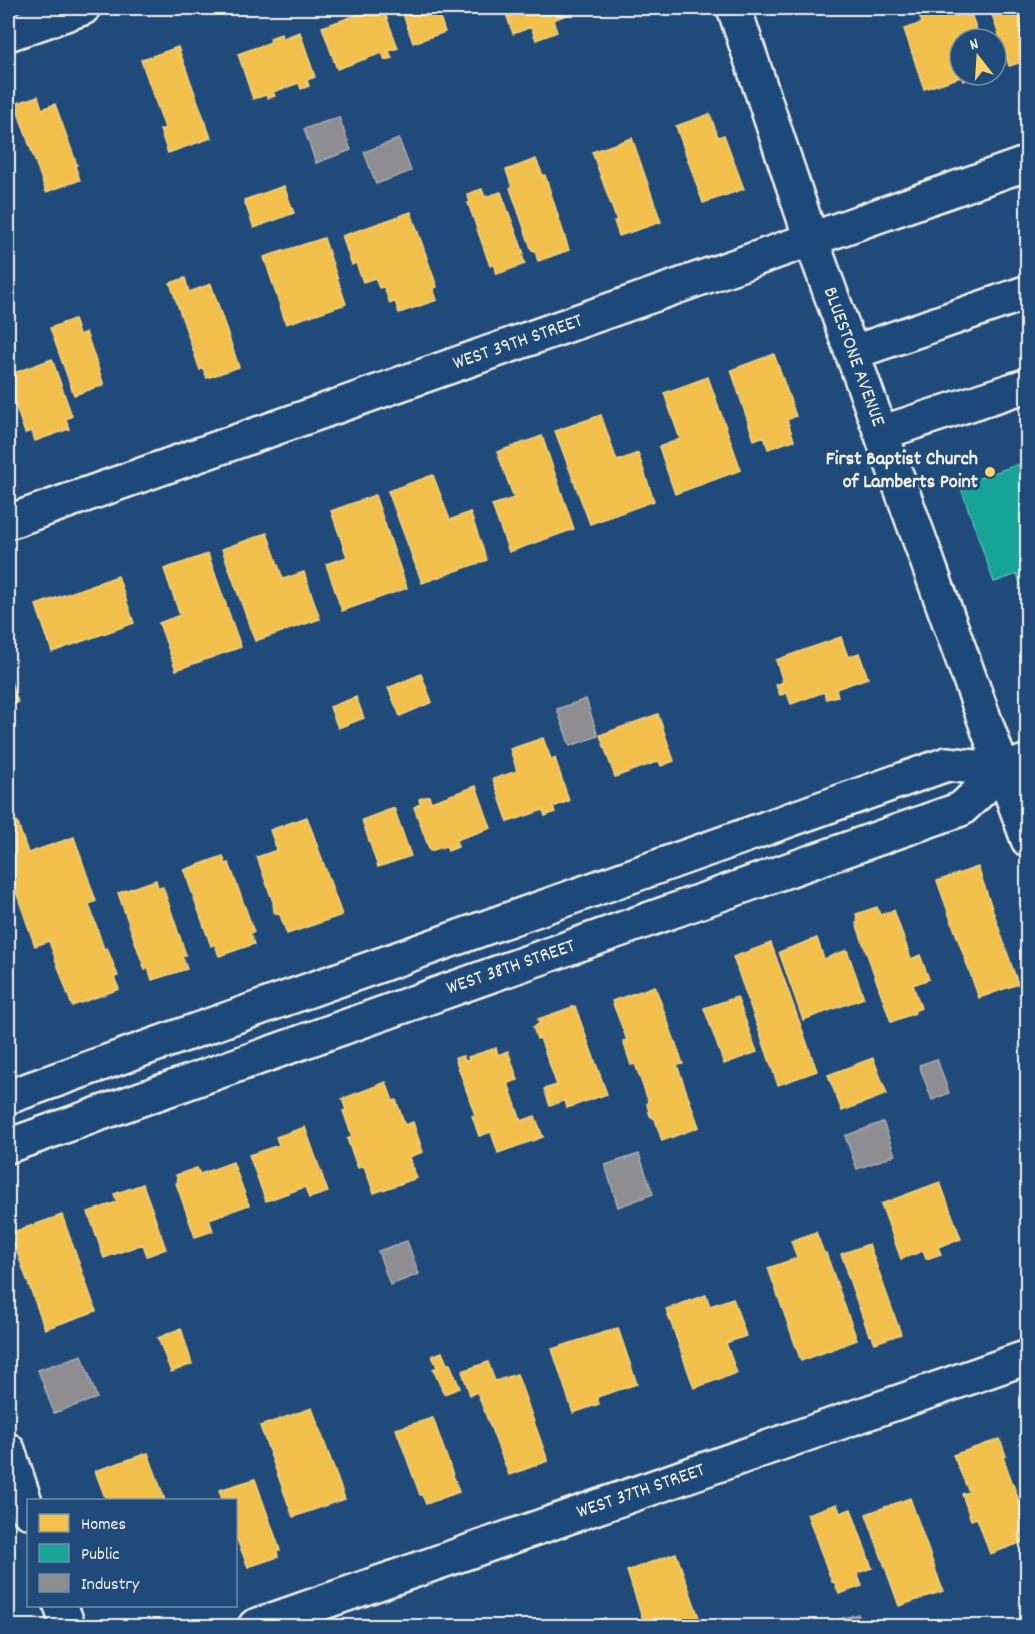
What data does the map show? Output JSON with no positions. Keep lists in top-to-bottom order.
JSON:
{
  "streets": {
    "street": [
      "WEST 39TH STREET",
      "BLUESTONE AVENUE",
      "WEST 38TH STREET",
      "WEST 37TH STREET"
    ]
  },
  "crossings": [
    ["WEST 39TH STREET", "BLUESTONE AVENUE"],
    ["BLUESTONE AVENUE", "WEST 38TH STREET"]
  ],
  "places": ["First Baptist Church of Lamberts Point"],
  "legend": ["Homes", "Public", "Industry"],
  "north": "top"
}
